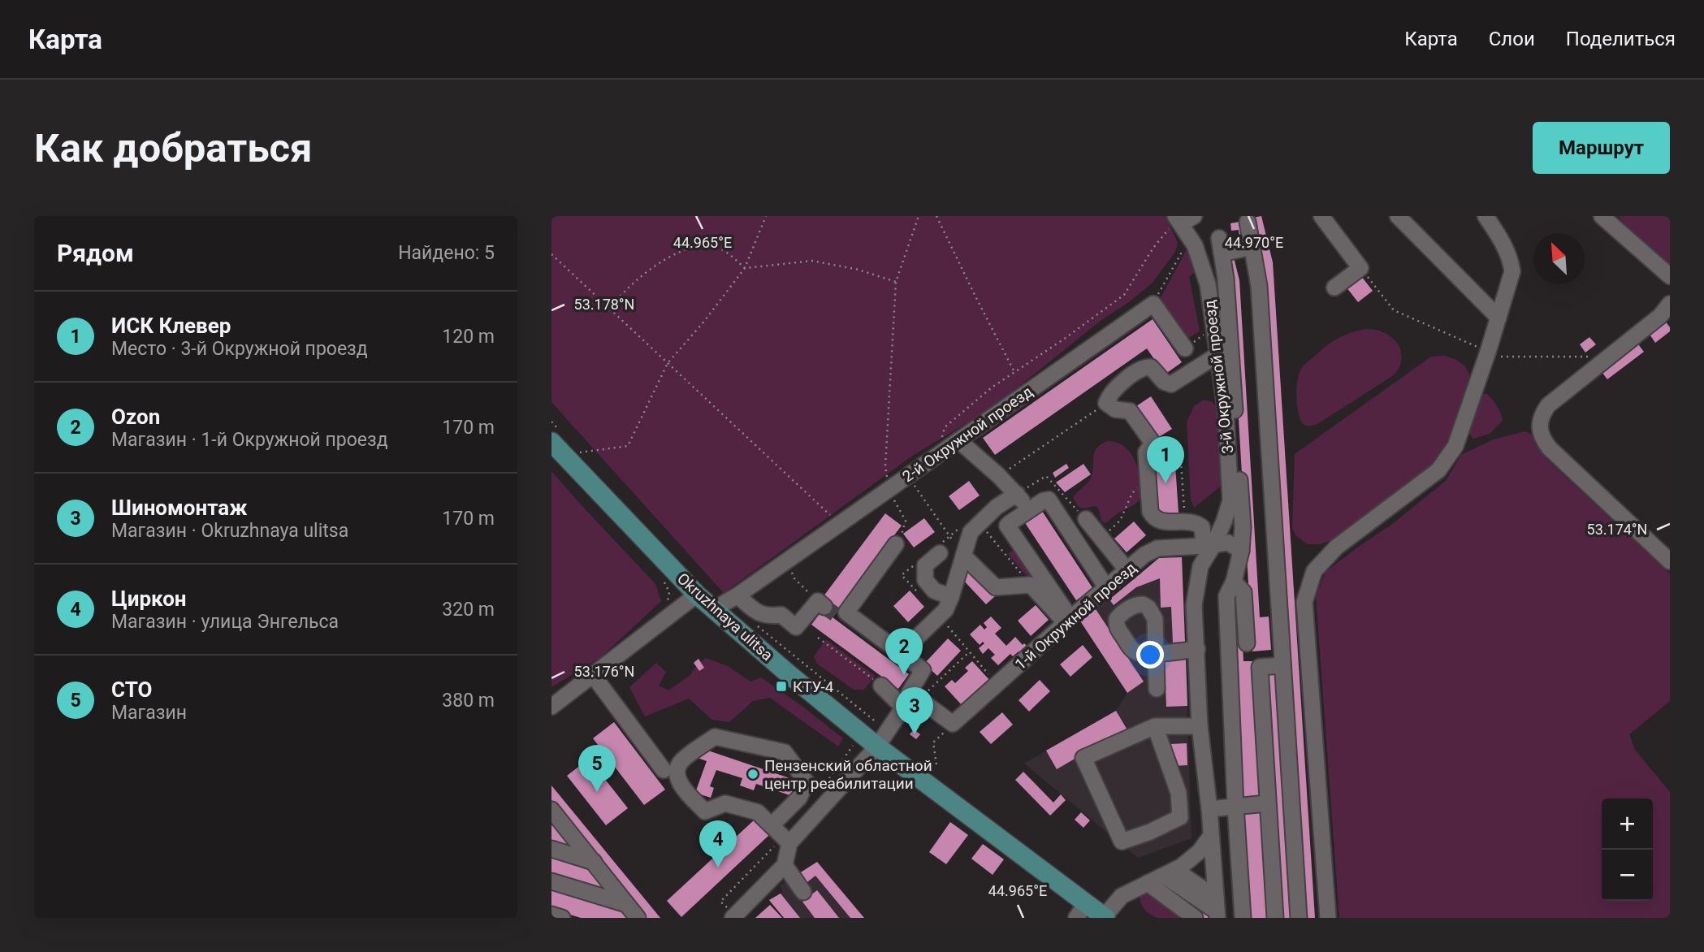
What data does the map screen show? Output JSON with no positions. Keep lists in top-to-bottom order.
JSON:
{
  "streets": {
    "main road": ["Okruzhnaya ulitsa"],
    "street": ["3-й Окружной проезд", "2-й Окружной проезд", "1-й Окружной проезд"]
  },
  "crossings": [
    ["3-й Окружной проезд", "1-й Окружной проезд"],
    ["2-й Окружной проезд", "Okruzhnaya ulitsa"]
  ],
  "places": {
    "transit": ["КТУ-4"],
    "other": ["Пензенский областной центр реабилитации"]
  },
  "north": "top left",
  "page": {
    "header": "Карта",
    "nav": ["Карта", "Слои", "Поделиться"],
    "buttons": "Маршрут",
    "title": "Как добраться",
    "heading": ["Рядом", "Найдено: 5"],
    "list": [
      {
        "mark": "1",
        "name": "ИСК Клевер",
        "note": "Место · 3-й Окружной проезд",
        "value": "120 m"
      },
      {
        "mark": "2",
        "name": "Ozon",
        "note": "Магазин · 1-й Окружной проезд",
        "value": "170 m"
      },
      {
        "mark": "3",
        "name": "Шиномонтаж",
        "note": "Магазин · Okruzhnaya ulitsa",
        "value": "170 m"
      },
      {
        "mark": "4",
        "name": "Циркон",
        "note": "Магазин · улица Энгельса",
        "value": "320 m"
      },
      {
        "mark": "5",
        "name": "СТО",
        "note": "Магазин",
        "value": "380 m"
      }
    ],
    "pins": [
      "1",
      "2",
      "3",
      "5",
      "4"
    ],
    "map_buttons": ["+", "−"]
  },
  "coordinates": [
    "44.970°E",
    "44.965°E",
    "53.178°N",
    "53.174°N",
    "53.176°N"
  ]
}
